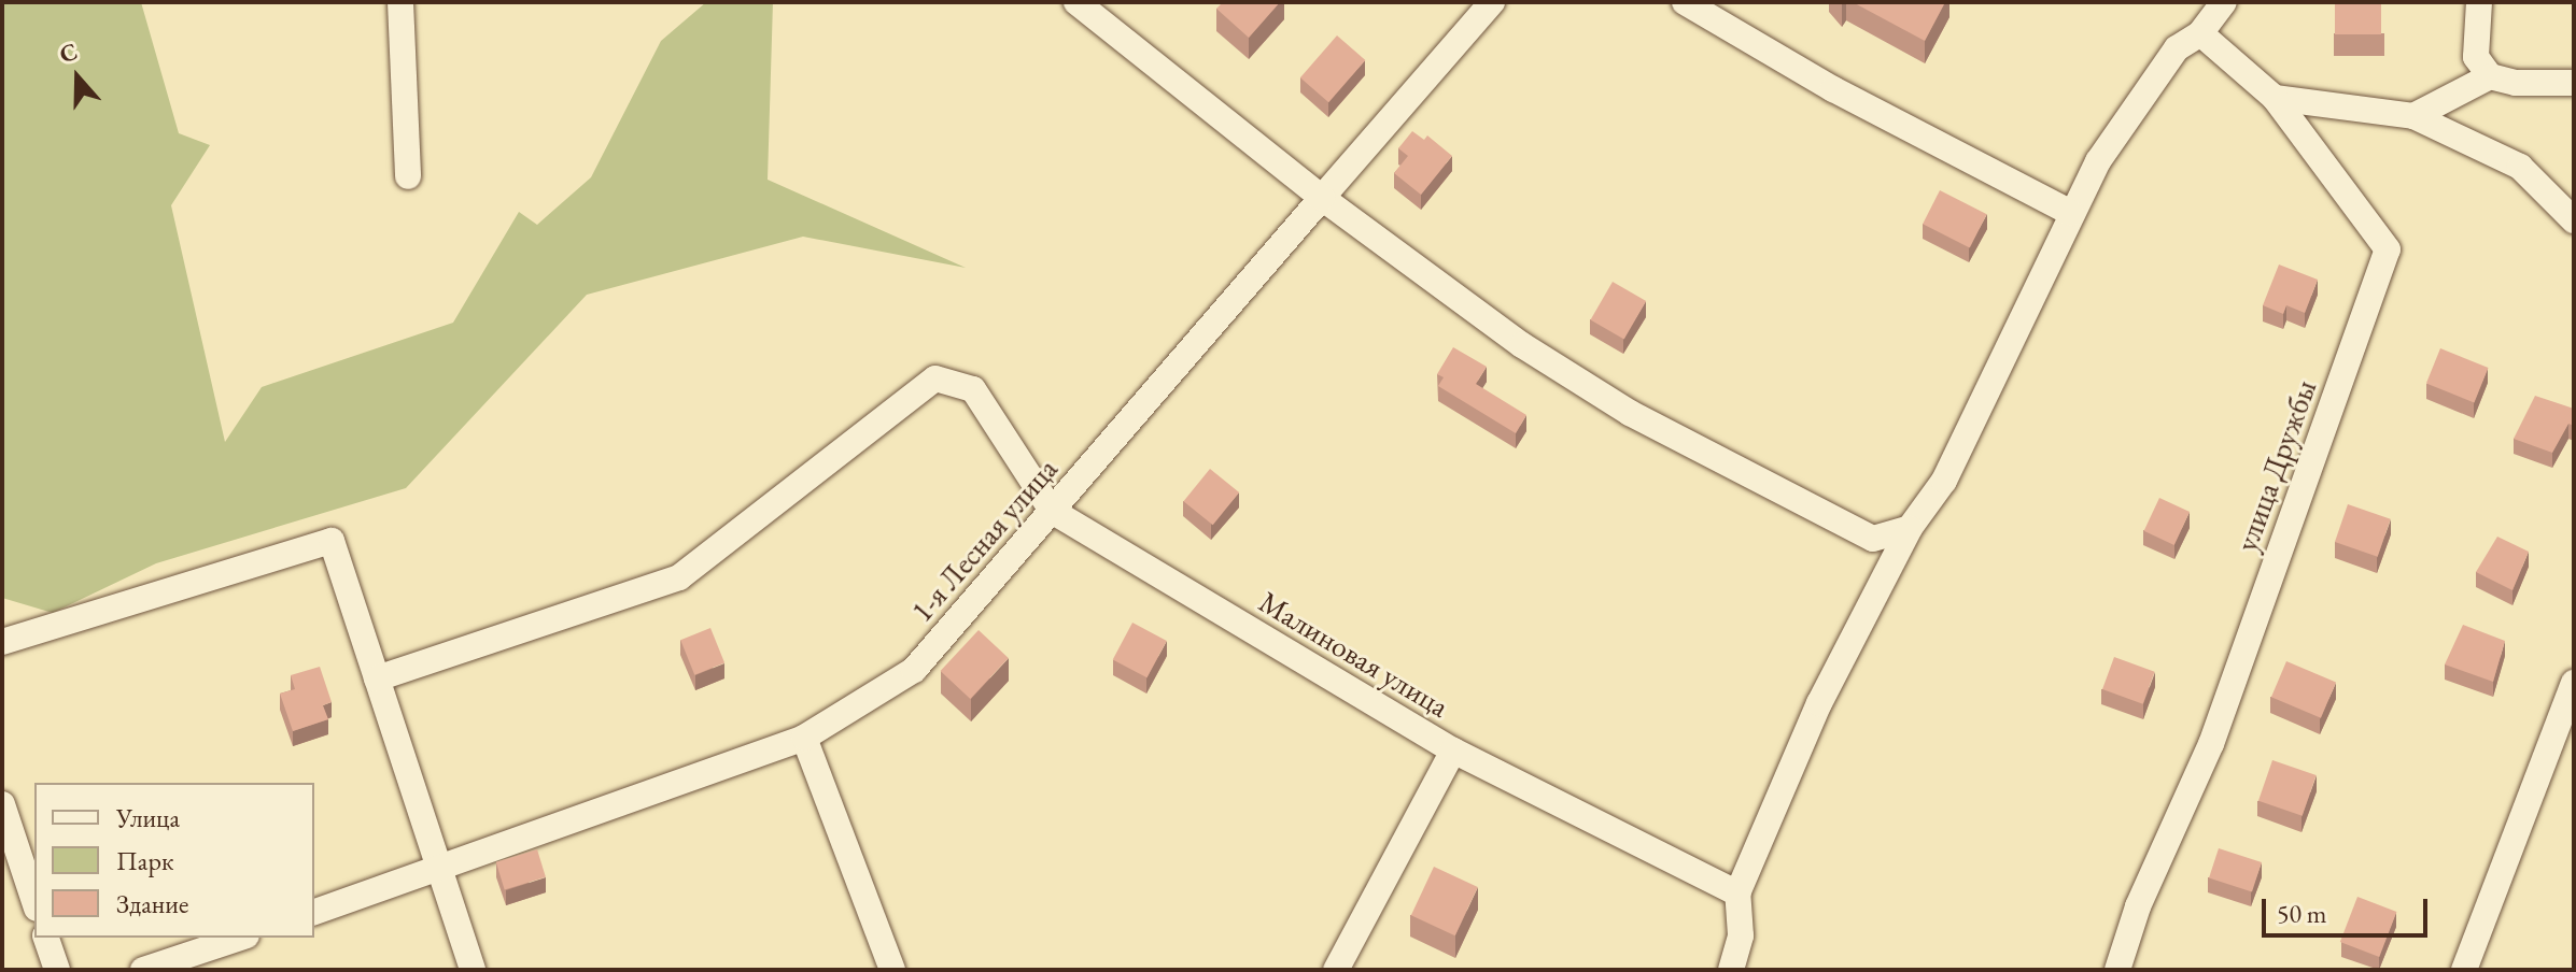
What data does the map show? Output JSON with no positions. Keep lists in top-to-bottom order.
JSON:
{
  "streets": {
    "street": ["улица Дружбы", "1-я Лесная улица", "Малиновая улица"]
  },
  "crossings": [
    ["1-я Лесная улица", "Малиновая улица"]
  ],
  "legend": ["Улица", "Парк", "Здание"],
  "scale_bar": "50 m",
  "north": "top"
}
